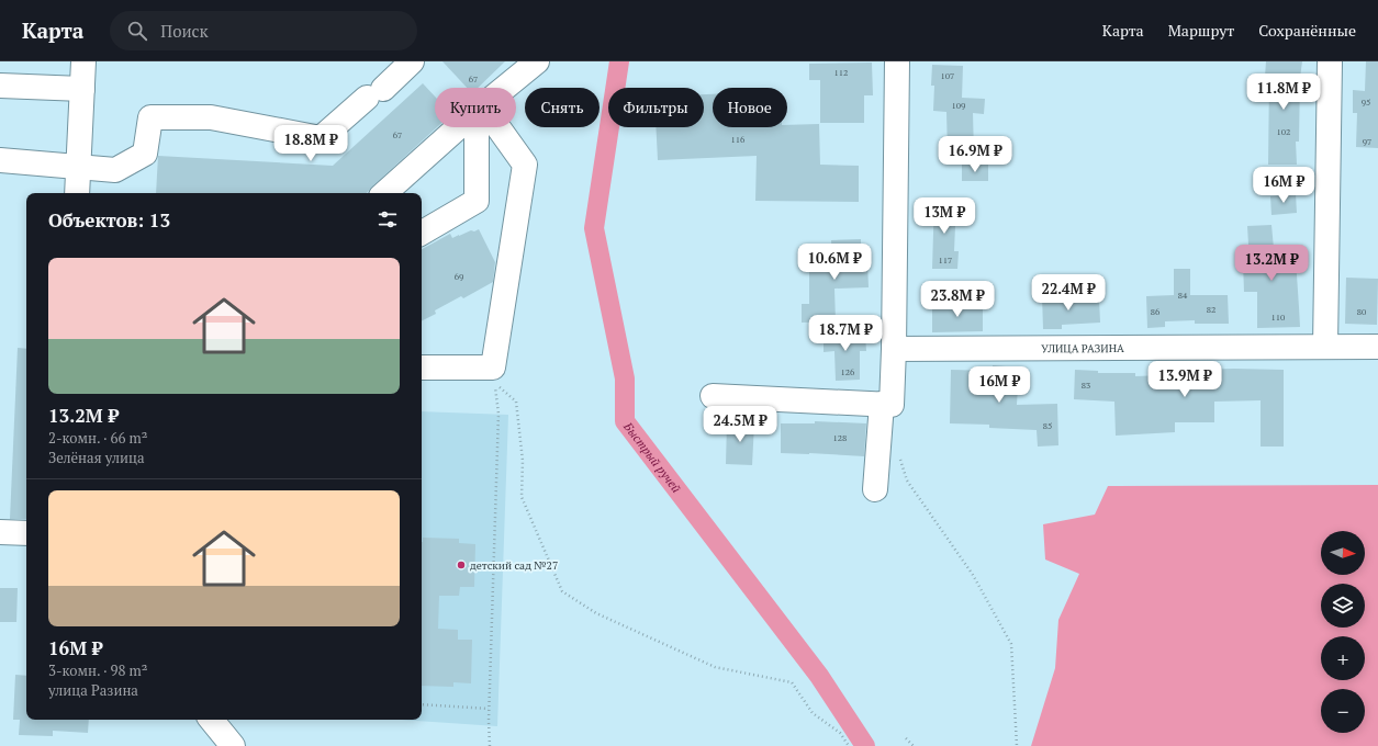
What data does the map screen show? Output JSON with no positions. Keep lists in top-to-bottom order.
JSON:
{
  "streets": {
    "street": ["УЛИЦА РАЗИНА"]
  },
  "water": ["Быстрый ручей"],
  "places": ["детский сад №27"],
  "house_numbers": [
    "112",
    "107",
    "67",
    "95",
    "109",
    "102",
    "67",
    "116",
    "97",
    "117",
    "69",
    "84",
    "82",
    "86",
    "80",
    "110",
    "126",
    "83",
    "85",
    "128"
  ],
  "north": "right",
  "page": {
    "header": "Карта",
    "search": "Поиск",
    "nav": ["Карта", "Маршрут", "Сохранённые"],
    "price": [
      "11.8M ₽",
      "18.8M ₽",
      "16.9M ₽",
      "16M ₽",
      "13M ₽",
      "10.6M ₽",
      "13.2M ₽",
      "22.4M ₽",
      "23.8M ₽",
      "18.7M ₽",
      "13.9M ₽",
      "16M ₽",
      "24.5M ₽"
    ],
    "chip": [
      "Купить",
      "Снять",
      "Фильтры",
      "Новое"
    ],
    "heading": "Объектов: 13",
    "list": [
      {
        "name": "13.2M ₽",
        "note": "2-комн. · 66 m² · Зелёная улица"
      },
      {
        "name": "16M ₽",
        "note": "3-комн. · 98 m² · улица Разина"
      }
    ],
    "map_buttons": ["+", "−"]
  }
}
